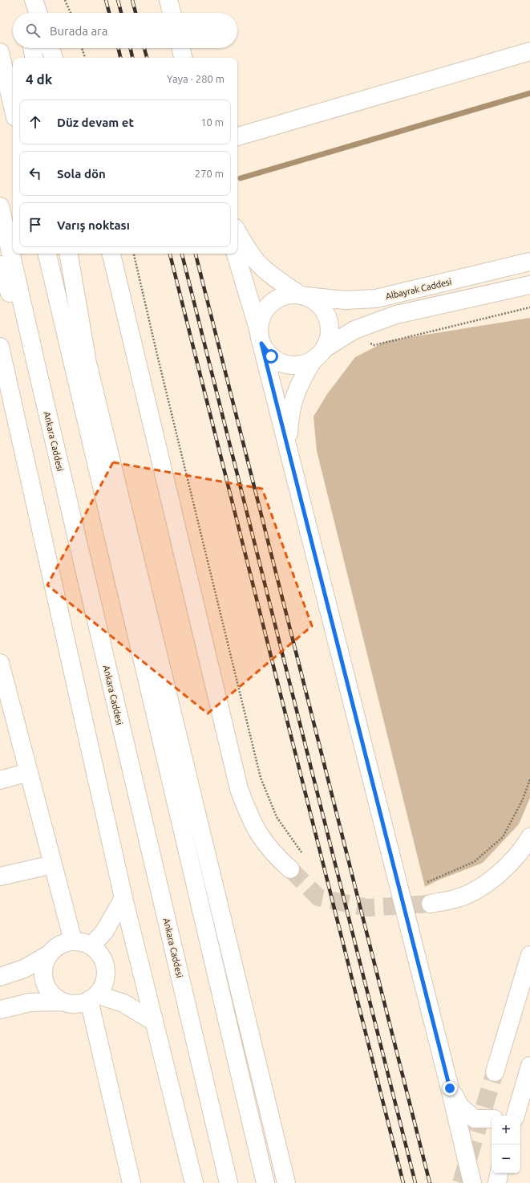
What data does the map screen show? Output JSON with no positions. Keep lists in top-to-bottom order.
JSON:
{
  "streets": {
    "main road": ["Albayrak Caddesi", "Ankara Caddesi"]
  },
  "page": {
    "search": "Burada ara",
    "heading": ["4 dk", "Yaya · 280 m"],
    "list": [
      ["Düz devam et", "10 m"],
      ["Sola dön", "270 m"],
      "Varış noktası"
    ],
    "map_buttons": ["+", "−"]
  }
}
